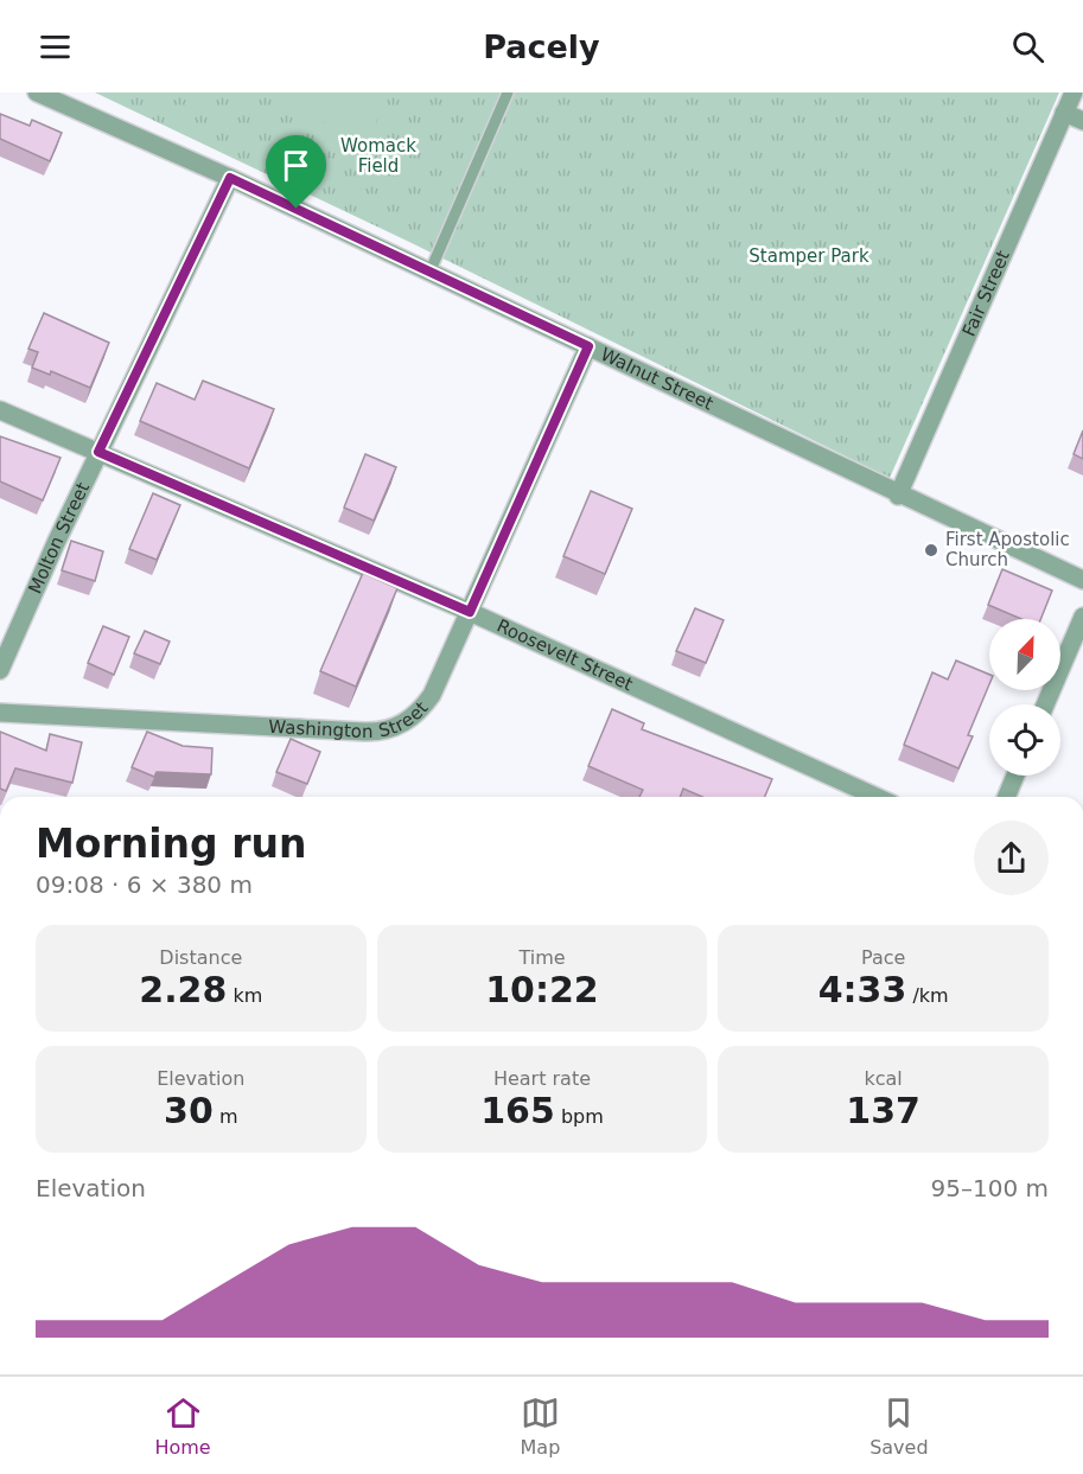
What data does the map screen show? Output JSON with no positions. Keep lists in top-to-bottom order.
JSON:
{
  "streets": {
    "street": [
      "Fair Street",
      "Walnut Street",
      "Molton Street",
      "Roosevelt Street",
      "Washington Street"
    ]
  },
  "crossings": [
    ["Fair Street", "Walnut Street"],
    ["Walnut Street", "Molton Street"],
    ["Walnut Street", "Washington Street"],
    ["Molton Street", "Roosevelt Street"],
    ["Roosevelt Street", "Washington Street"]
  ],
  "parks": ["Womack Field", "Stamper Park"],
  "places": ["First Apostolic Church"],
  "north": "top right",
  "page": {
    "header": "Pacely",
    "heading": ["Morning run", "09:08 · 6 × 380 m"],
    "stats": [
      ["Distance", "2.28 km"],
      ["Time", "10:22"],
      ["Pace", "4:33 /km"],
      ["Elevation", "30 m"],
      ["Heart rate", "165 bpm"],
      ["kcal", "137"]
    ],
    "chart": ["Elevation", "95–100 m"],
    "tabs": ["Home", "Map", "Saved"]
  }
}
